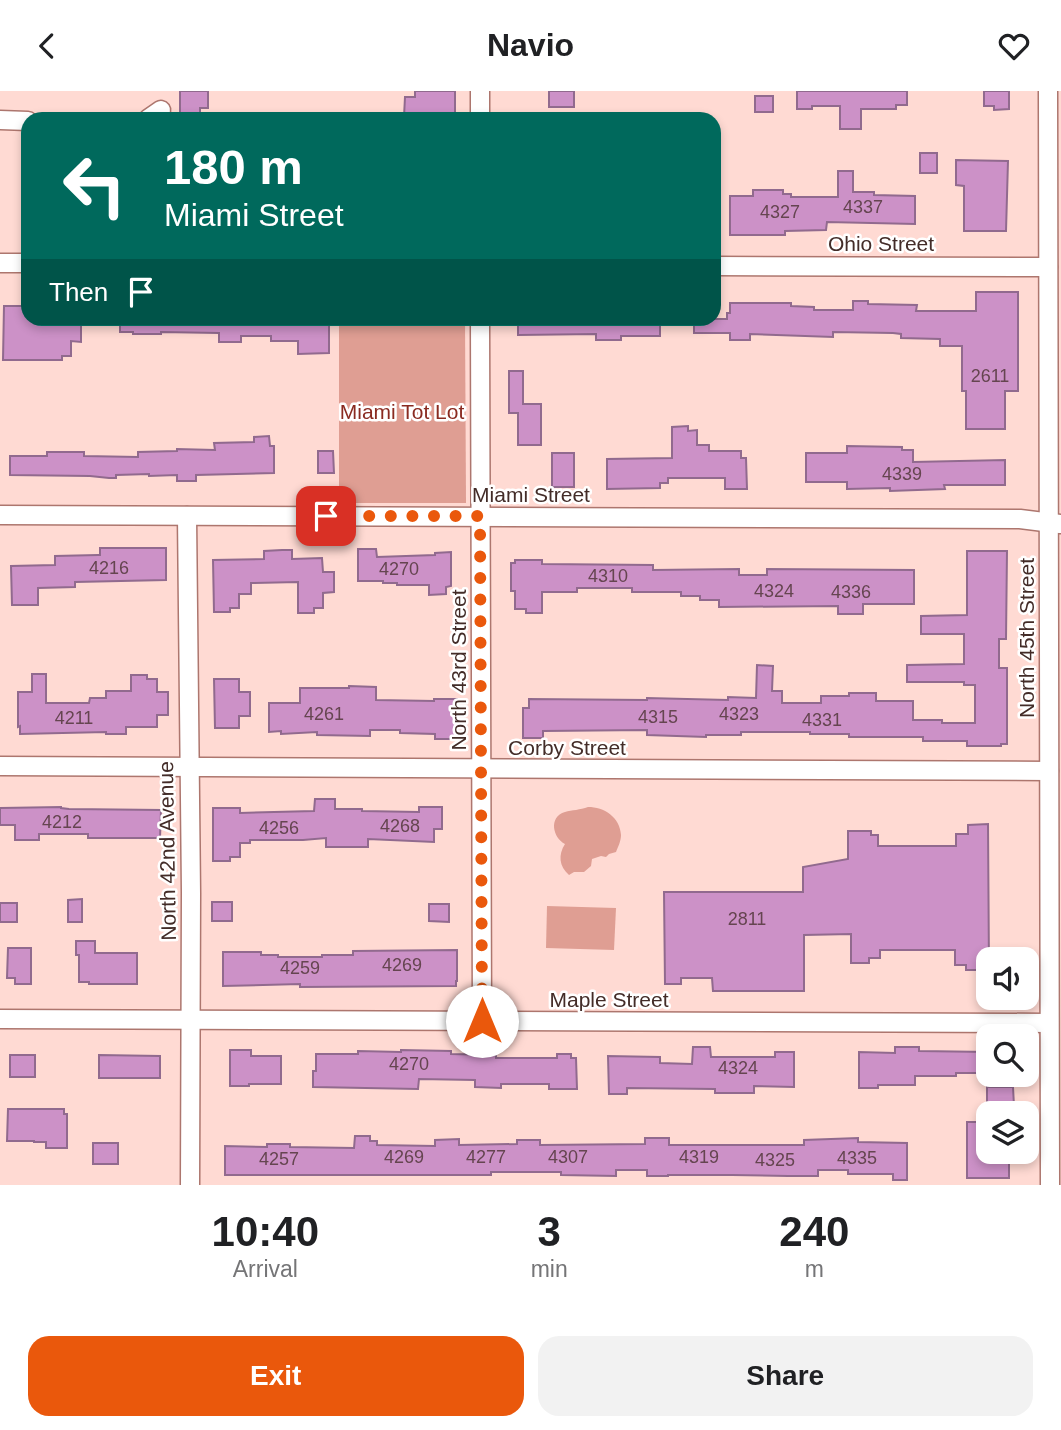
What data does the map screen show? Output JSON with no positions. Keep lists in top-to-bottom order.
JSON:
{
  "streets": {
    "street": [
      "Ohio Street",
      "Miami Street",
      "North 45th Street",
      "North 43rd Street",
      "Corby Street",
      "North 42nd Avenue",
      "Maple Street"
    ]
  },
  "crossings": [
    ["Ohio Street", "North 45th Street"],
    ["Miami Street", "North 45th Street"],
    ["Miami Street", "North 43rd Street"],
    ["Miami Street", "North 42nd Avenue"],
    ["North 45th Street", "Corby Street"],
    ["North 45th Street", "Maple Street"],
    ["North 43rd Street", "Corby Street"],
    ["North 43rd Street", "Maple Street"],
    ["Corby Street", "North 42nd Avenue"],
    ["North 42nd Avenue", "Maple Street"]
  ],
  "parks": ["Miami Tot Lot"],
  "house_numbers": [
    "4337",
    "4327",
    "2611",
    "4339",
    "4216",
    "4270",
    "4310",
    "4324",
    "4336",
    "4261",
    "4323",
    "4315",
    "4211",
    "4331",
    "4212",
    "4268",
    "4256",
    "2811",
    "4269",
    "4259",
    "4270",
    "4324",
    "4269",
    "4277",
    "4307",
    "4319",
    "4335",
    "4257",
    "4325"
  ],
  "page": {
    "header": "Navio",
    "turn": ["180 m", "Miami Street"],
    "then": "Then",
    "eta": [
      "10:40",
      "Arrival",
      "3",
      "min",
      "240",
      "m"
    ],
    "buttons": ["Exit", "Share"]
  }
}
